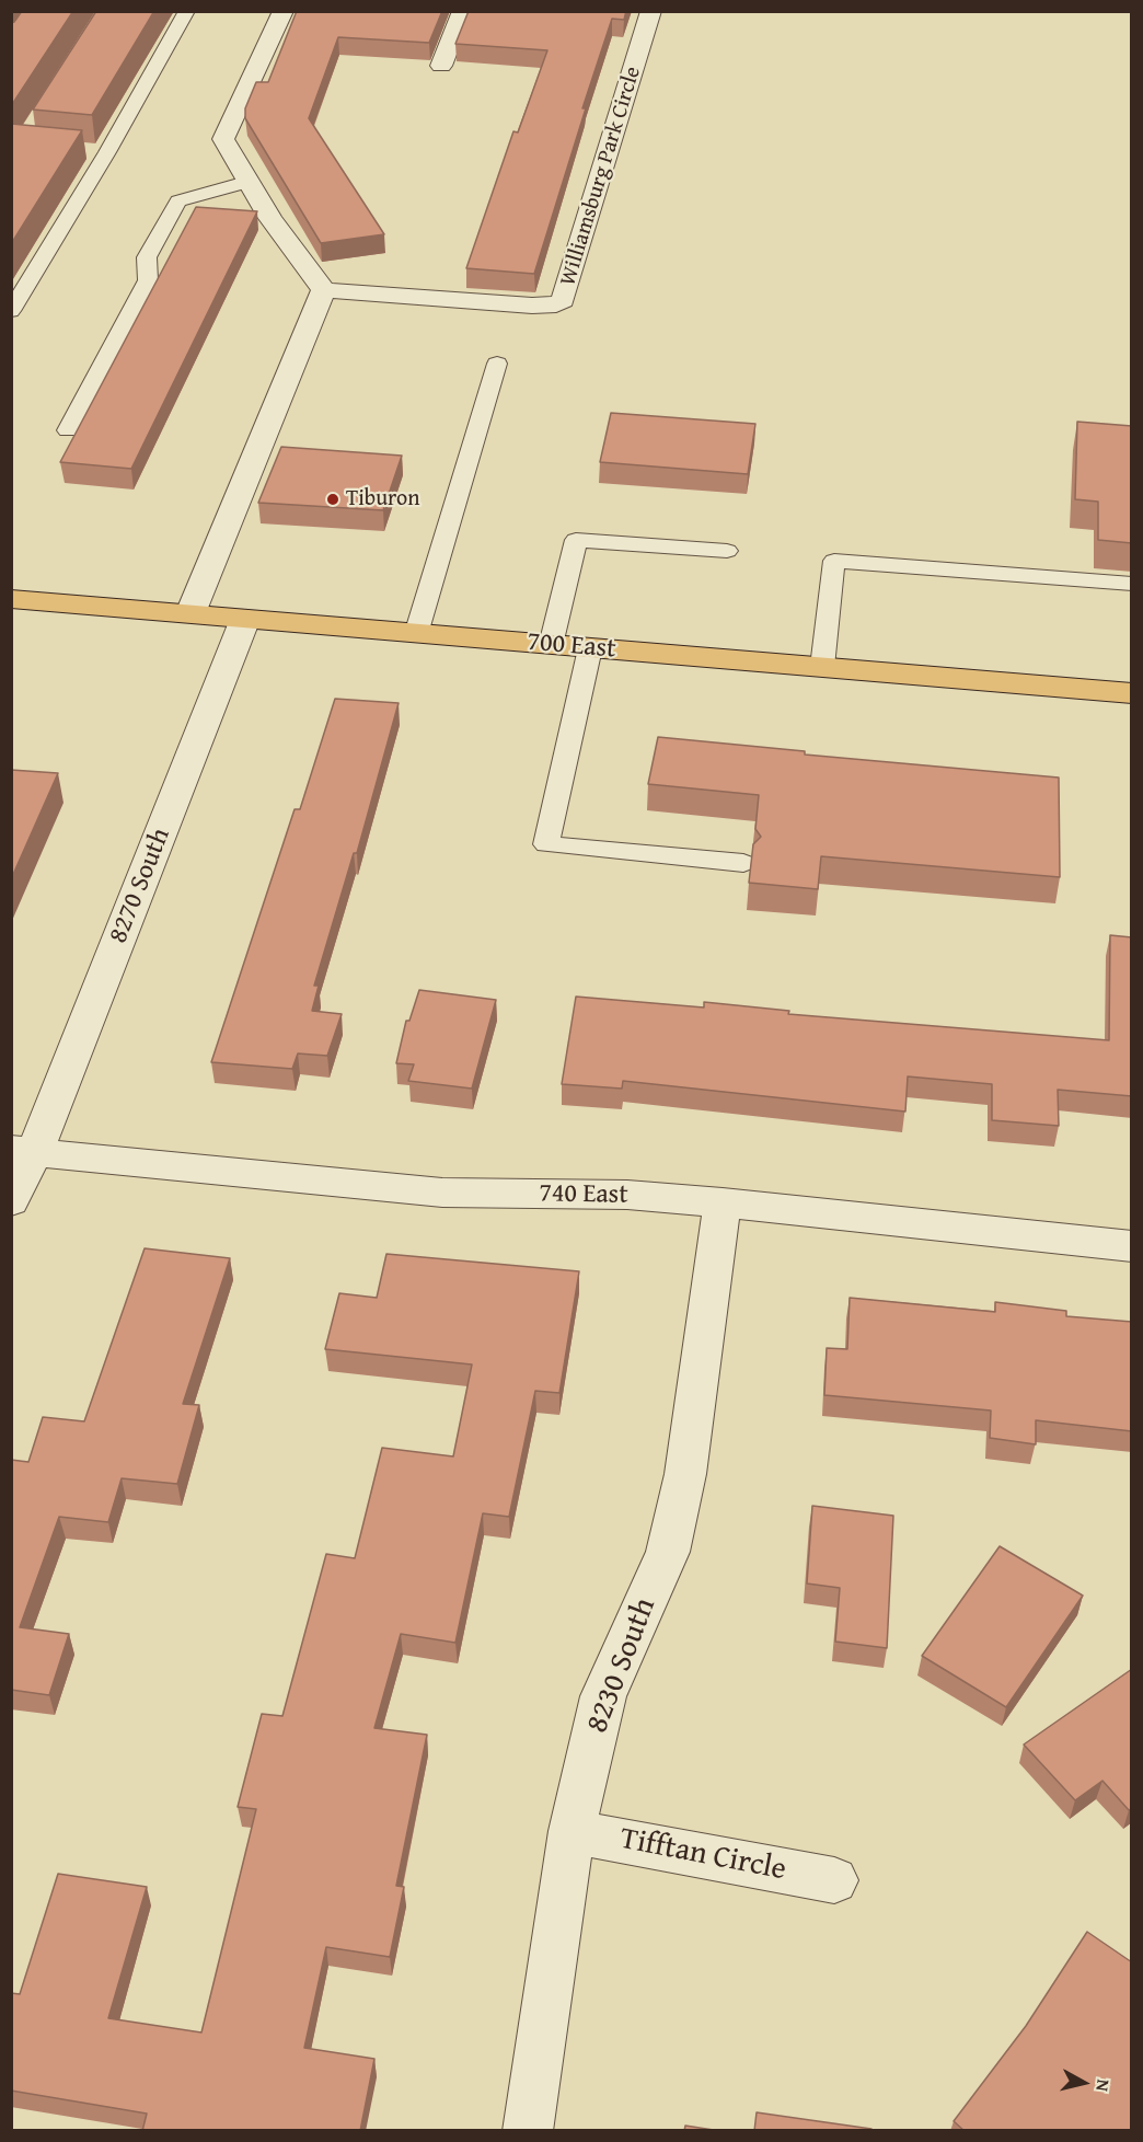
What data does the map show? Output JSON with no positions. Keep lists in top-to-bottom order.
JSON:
{
  "streets": {
    "main road": ["700 East"],
    "street": [
      "Williamsburg Park Circle",
      "8270 South",
      "740 East",
      "8230 South",
      "Tifftan Circle"
    ]
  },
  "crossings": [
    ["700 East", "8270 South"],
    ["8270 South", "740 East"],
    ["740 East", "8230 South"],
    ["8230 South", "Tifftan Circle"]
  ],
  "places": ["Tiburon"],
  "north": "right"
}
